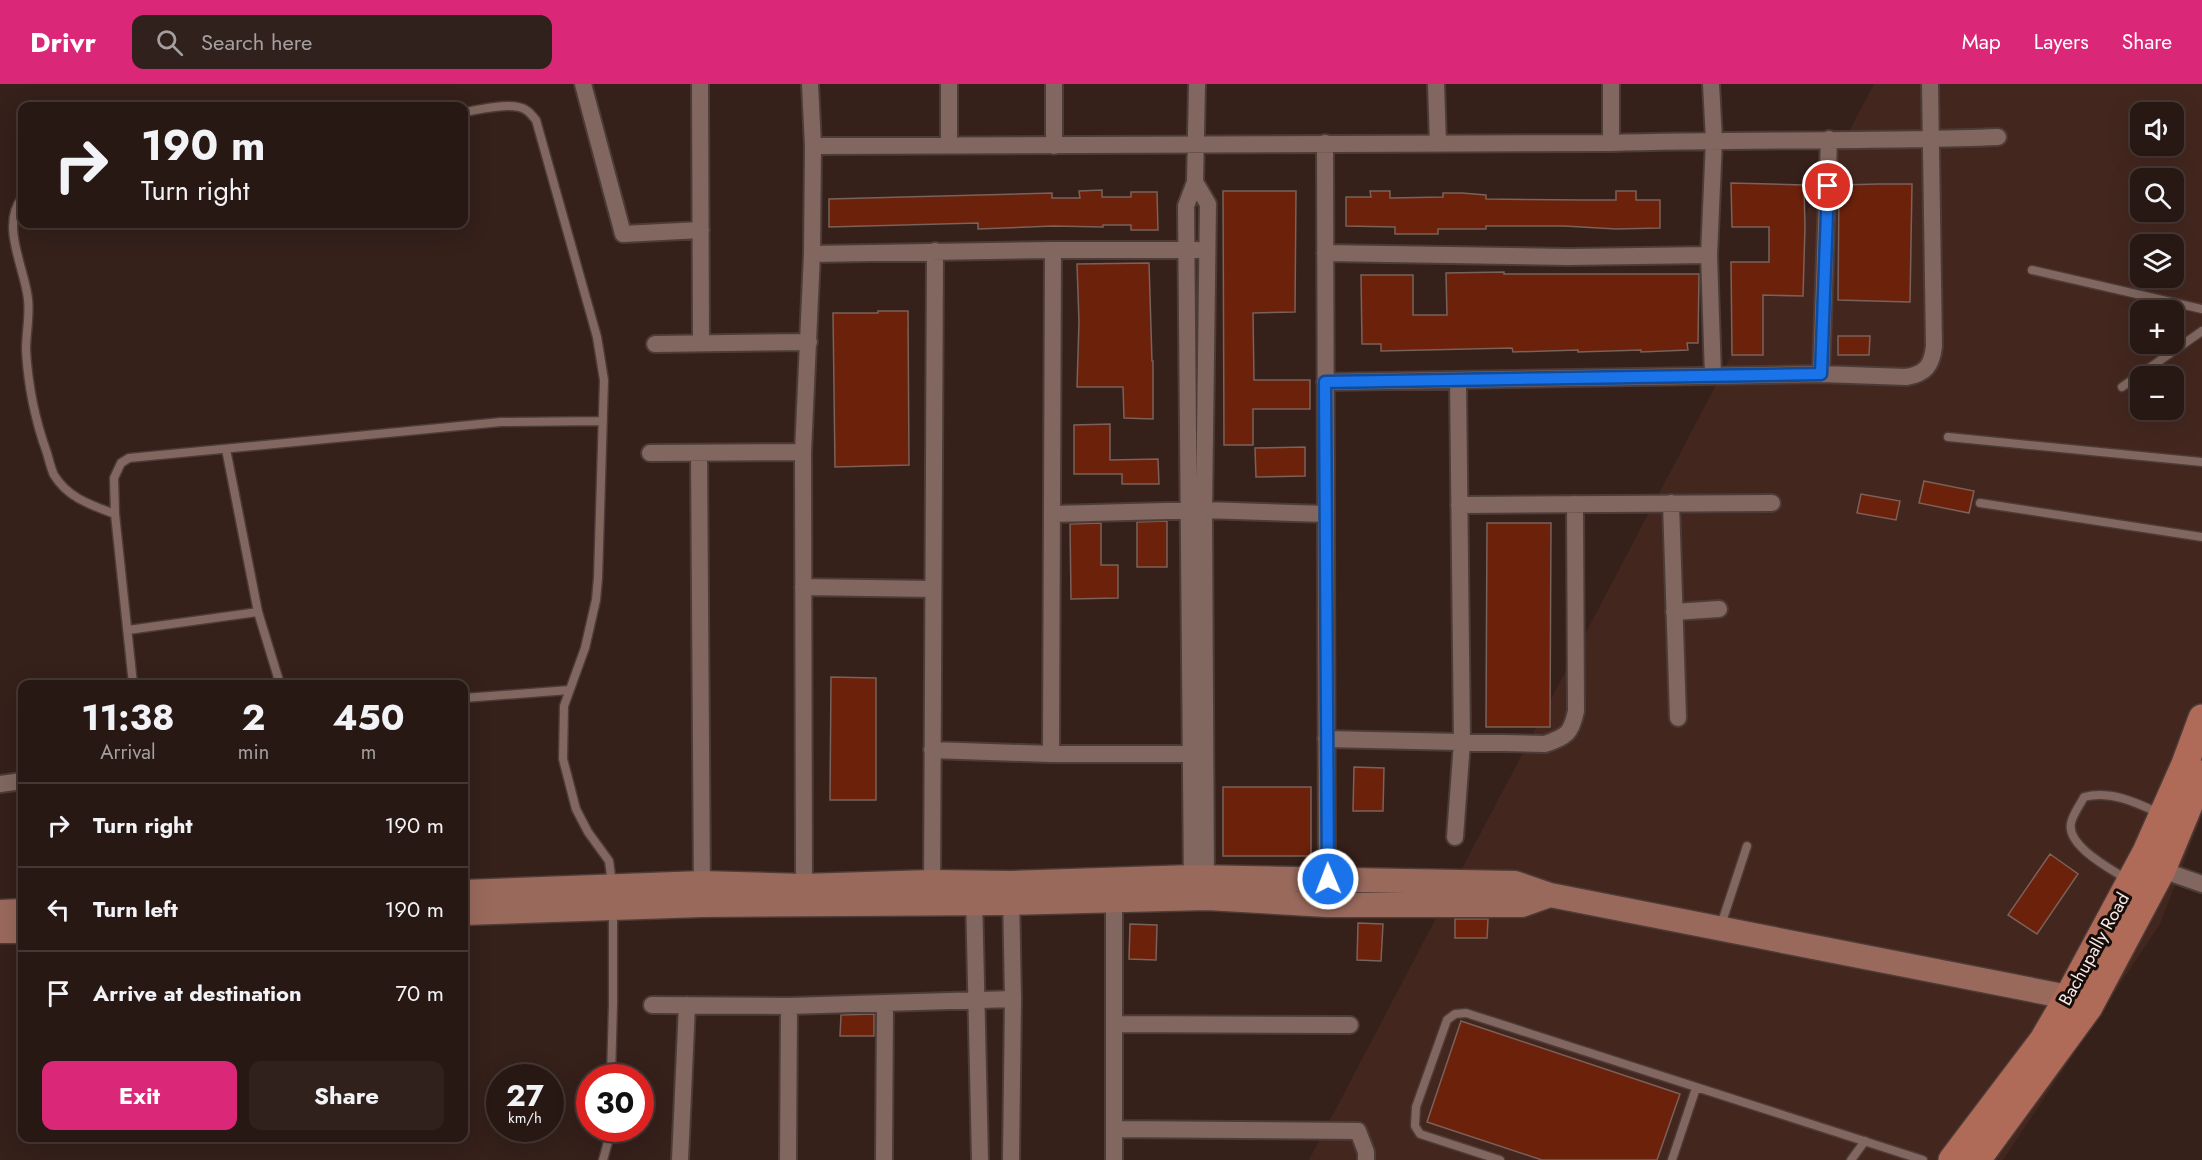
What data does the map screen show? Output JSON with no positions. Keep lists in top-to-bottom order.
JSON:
{
  "streets": {
    "main road": ["Bachupally Road"]
  },
  "page": {
    "header": "Drivr",
    "search": "Search here",
    "nav": ["Map", "Layers", "Share"],
    "map_buttons": ["+", "−"],
    "turn": ["190 m", "Turn right"],
    "eta": [
      "11:38",
      "Arrival",
      "2",
      "min",
      "450",
      "m"
    ],
    "list": [
      {
        "name": "Turn right",
        "value": "190 m"
      },
      {
        "name": "Turn left",
        "value": "190 m"
      },
      {
        "name": "Arrive at destination",
        "value": "70 m"
      }
    ],
    "buttons": ["Exit", "Share"],
    "speed": "27 km/h",
    "limit": "30"
  }
}
